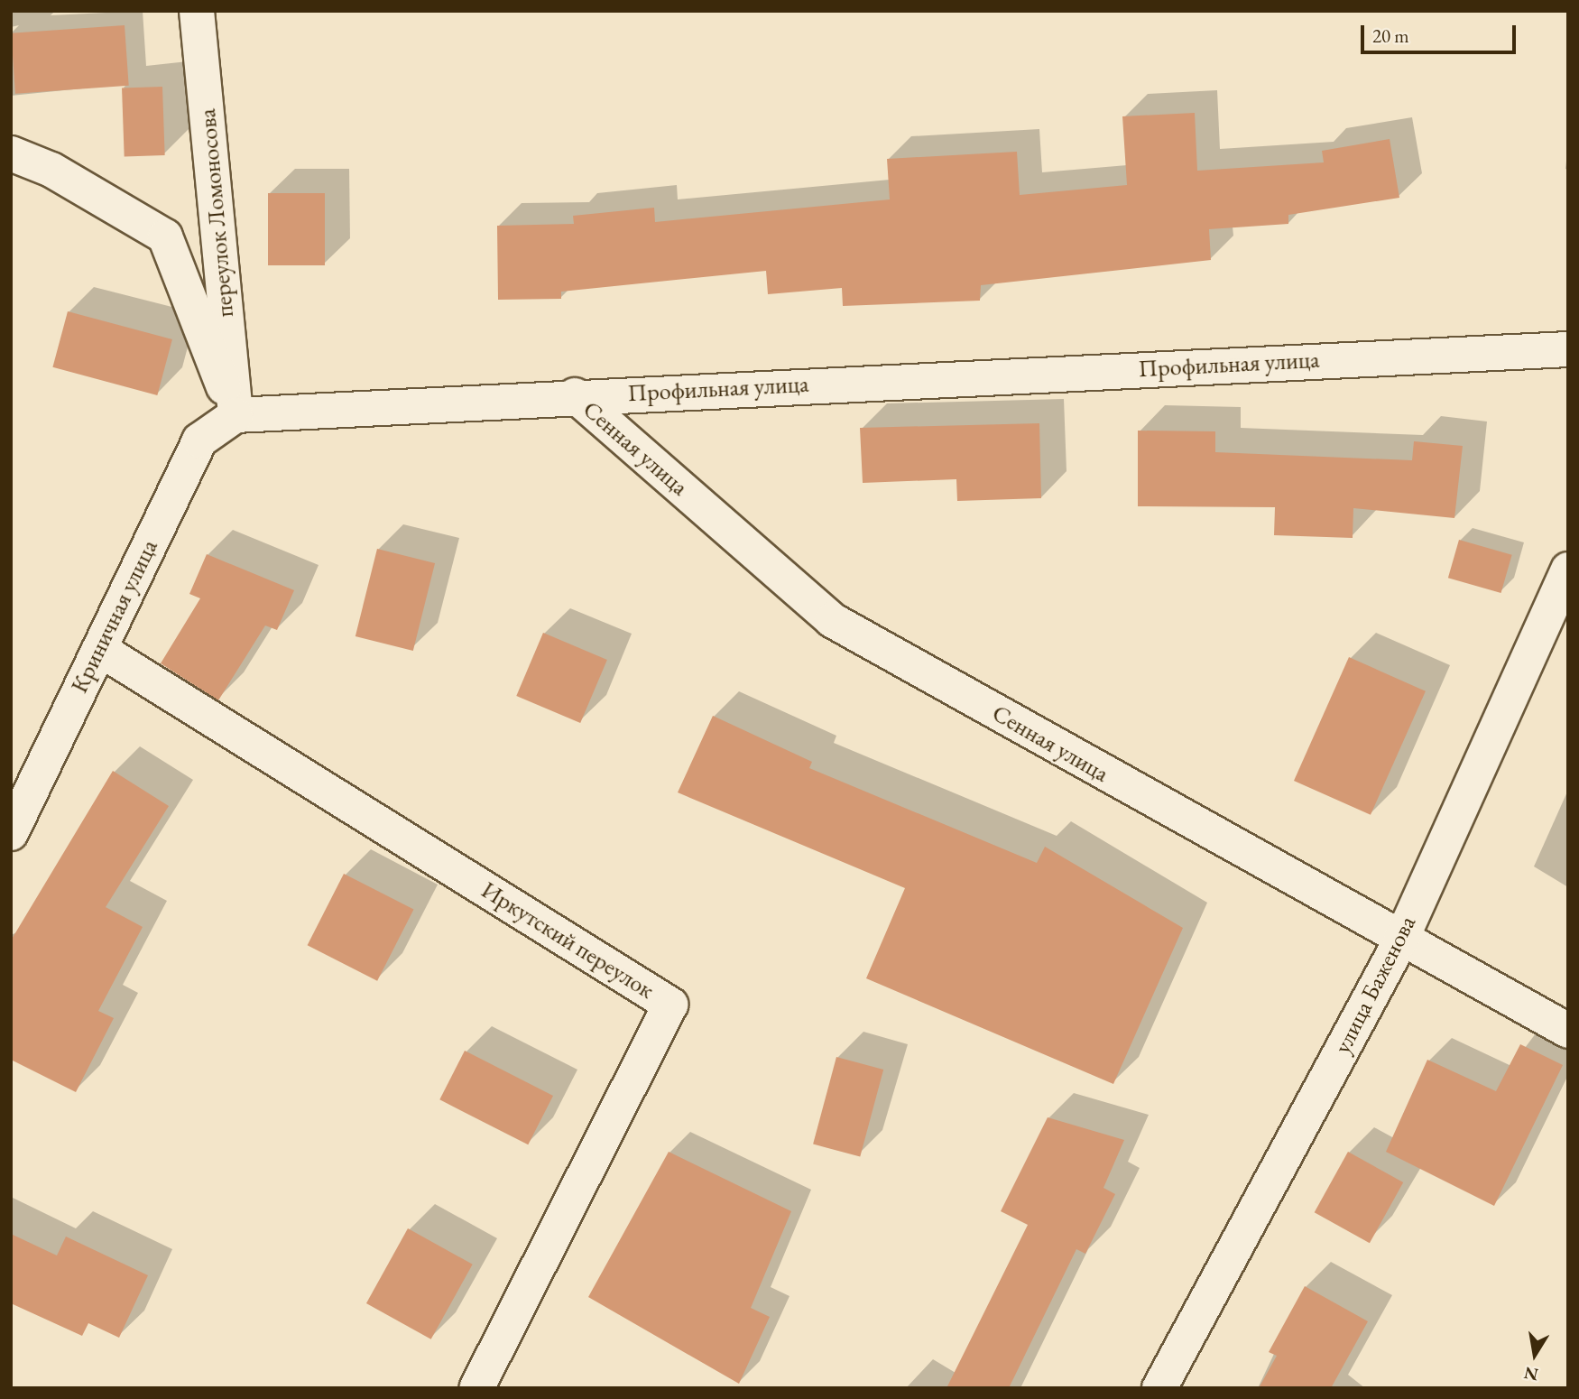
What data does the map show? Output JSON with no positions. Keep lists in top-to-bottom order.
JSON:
{
  "streets": {
    "street": [
      "переулок Ломоносова",
      "Профильная улица",
      "Сенная улица",
      "Криничная улица",
      "Иркутский переулок",
      "улица Баженова"
    ]
  },
  "crossings": [
    ["переулок Ломоносова", "Профильная улица"],
    ["переулок Ломоносова", "Криничная улица"],
    ["Профильная улица", "Сенная улица"],
    ["Профильная улица", "Криничная улица"],
    ["Сенная улица", "улица Баженова"],
    ["Криничная улица", "Иркутский переулок"]
  ],
  "scale_bar": "20 m",
  "north": "bottom"
}
